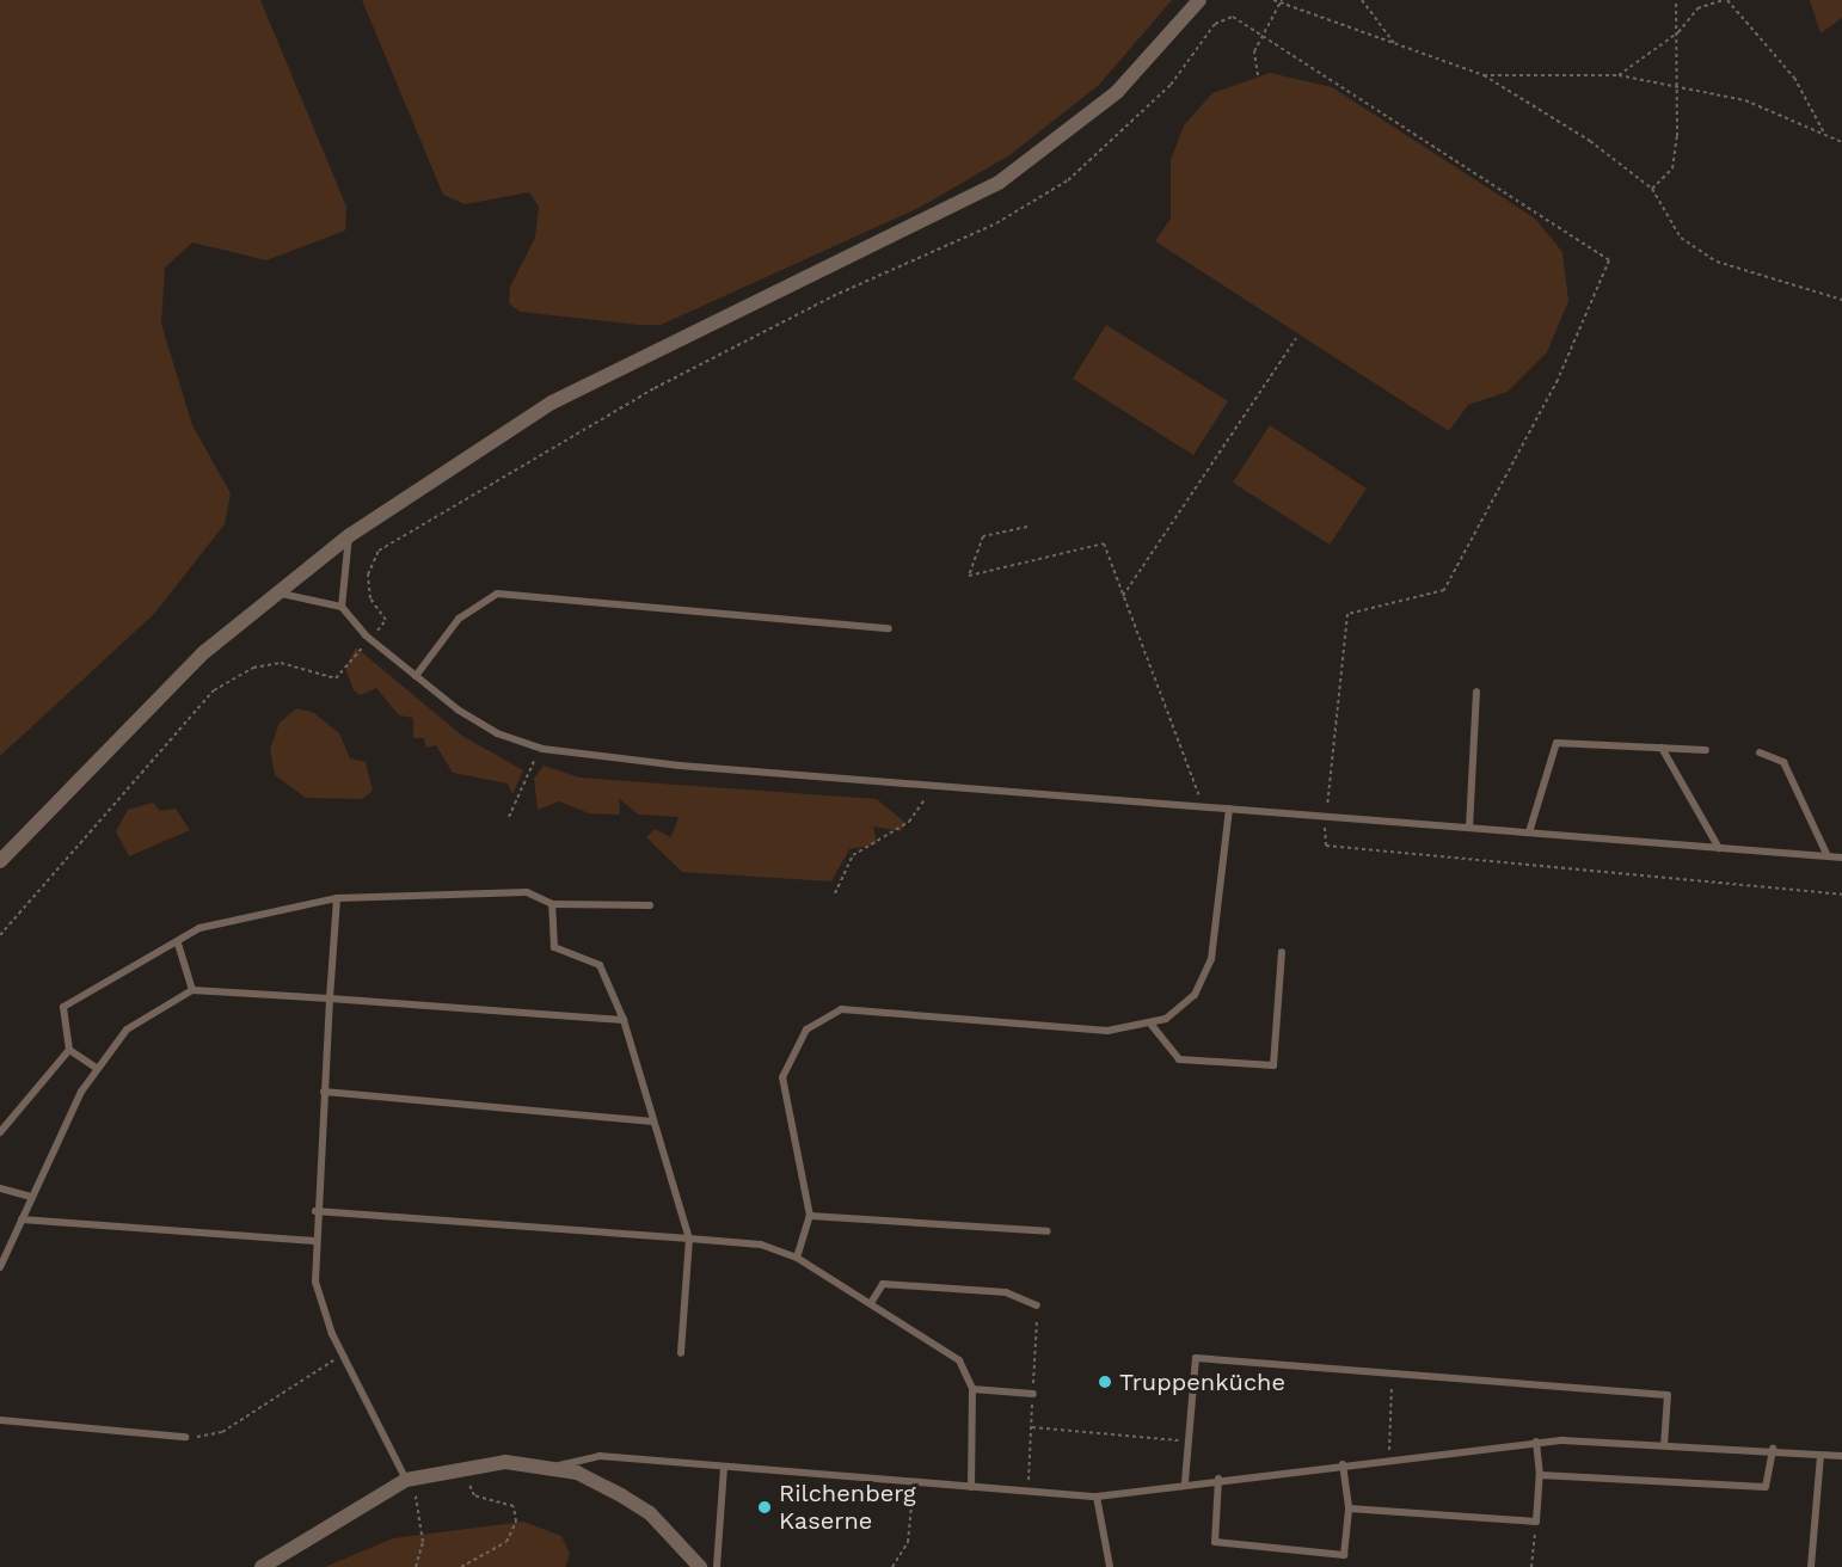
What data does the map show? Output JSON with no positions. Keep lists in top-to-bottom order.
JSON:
{
  "places": ["Truppenküche", "Rilchenberg Kaserne"]
}
